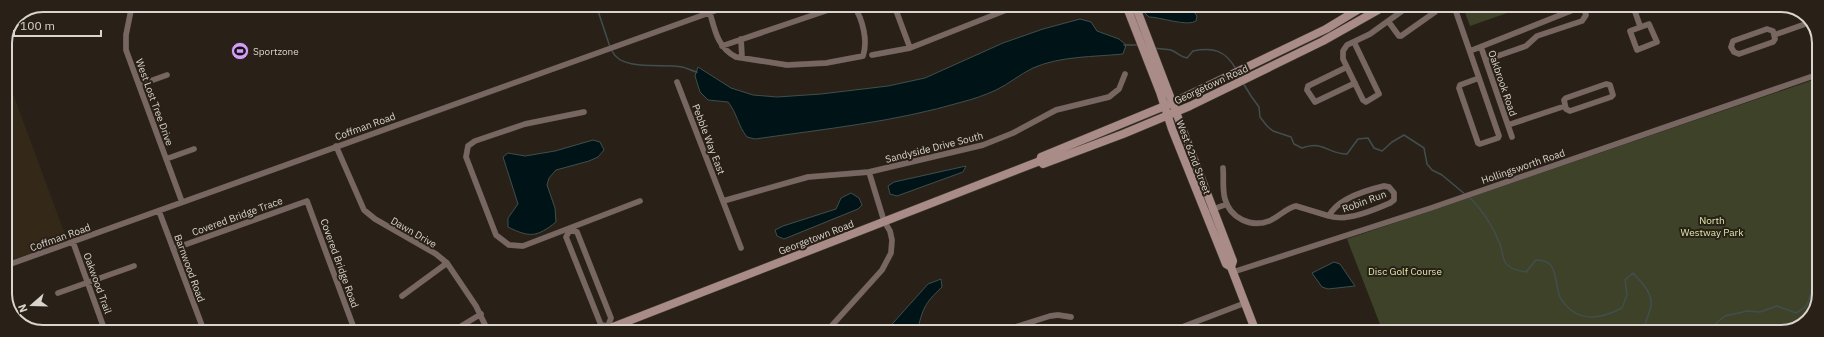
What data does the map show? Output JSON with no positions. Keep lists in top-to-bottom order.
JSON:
{
  "streets": {
    "main road": ["Georgetown Road", "West 62nd Street"],
    "street": [
      "Oakbrook Road",
      "West Lost Tree Drive",
      "Coffman Road",
      "Pebble Way East",
      "Sandyside Drive South",
      "Hollingsworth Road",
      "Robin Run",
      "Covered Bridge Trace",
      "Dawn Drive",
      "Covered Bridge Road",
      "Barnwood Road",
      "Oakwood Trail"
    ]
  },
  "crossings": [
    ["Georgetown Road", "West 62nd Street"],
    ["West Lost Tree Drive", "Coffman Road"],
    ["Coffman Road", "Dawn Drive"],
    ["Coffman Road", "Barnwood Road"],
    ["Coffman Road", "Oakwood Trail"],
    ["Pebble Way East", "Sandyside Drive South"],
    ["West 62nd Street", "Hollingsworth Road"],
    ["Covered Bridge Trace", "Covered Bridge Road"],
    ["Covered Bridge Trace", "Barnwood Road"]
  ],
  "parks": ["North Westway Park", "Disc Golf Course"],
  "places": {
    "sports": ["Sportzone"]
  },
  "scale_bar": "100 m",
  "north": "left"
}
